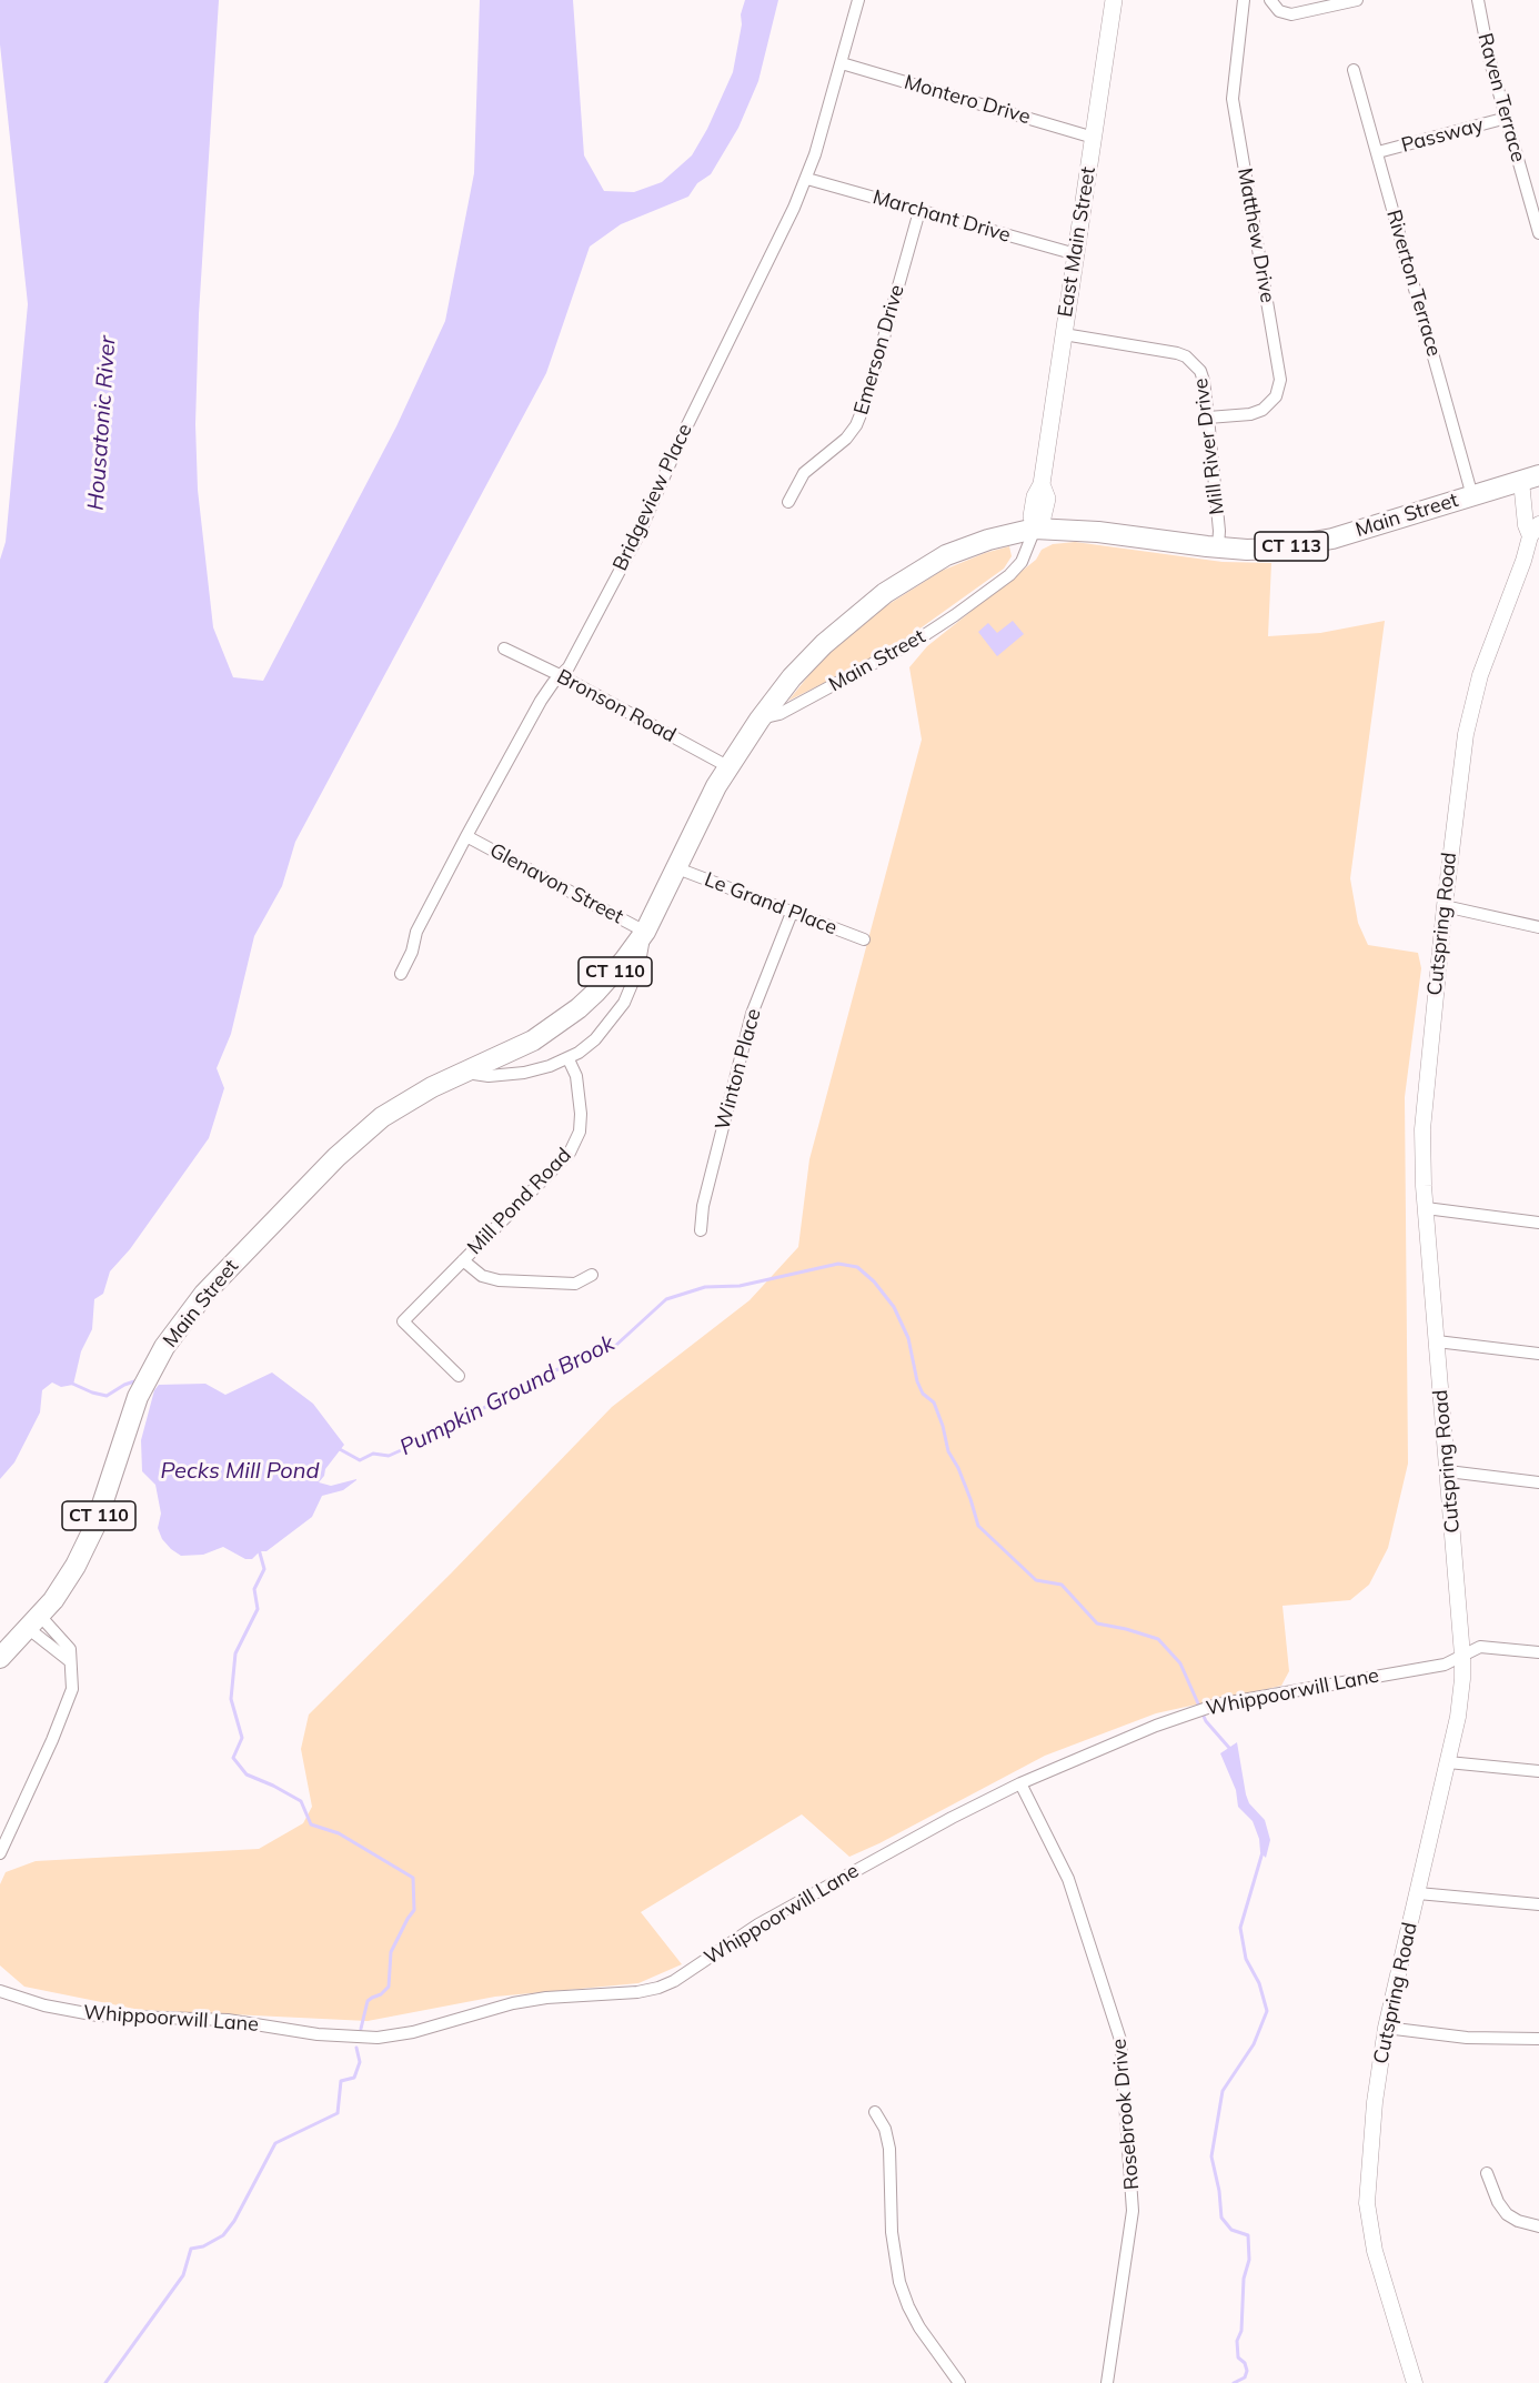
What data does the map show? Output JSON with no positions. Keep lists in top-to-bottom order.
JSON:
{
  "streets": {
    "main road": [
      "East Main Street",
      "Main Street",
      "CT 113",
      "CT 110"
    ],
    "street": [
      "Raven Terrace",
      "Montero Drive",
      "Passway",
      "Marchant Drive",
      "Matthew Drive",
      "Riverton Terrace",
      "Emerson Drive",
      "Mill River Drive",
      "Bridgeview Place",
      "Bronson Road",
      "Glenavon Street",
      "Le Grand Place",
      "Cutspring Road",
      "Winton Place",
      "Mill Pond Road",
      "Whippoorwill Lane",
      "Rosebrook Drive"
    ]
  },
  "crossings": [
    ["Raven Terrace", "Passway"],
    ["Montero Drive", "East Main Street"],
    ["Montero Drive", "Bridgeview Place"],
    ["Passway", "Riverton Terrace"],
    ["Marchant Drive", "East Main Street"],
    ["Marchant Drive", "Emerson Drive"],
    ["Marchant Drive", "Bridgeview Place"],
    ["Matthew Drive", "Mill River Drive"],
    ["East Main Street", "Mill River Drive"],
    ["East Main Street", "Main Street"],
    ["Riverton Terrace", "Main Street"],
    ["Mill River Drive", "Main Street"],
    ["Bridgeview Place", "Bronson Road"],
    ["Bridgeview Place", "Glenavon Street"],
    ["Main Street", "Bronson Road"],
    ["Main Street", "Glenavon Street"],
    ["Main Street", "Le Grand Place"],
    ["Main Street", "Cutspring Road"],
    ["Main Street", "CT 110"],
    ["Main Street", "Mill Pond Road"],
    ["Le Grand Place", "Winton Place"],
    ["Cutspring Road", "Whippoorwill Lane"],
    ["Whippoorwill Lane", "Rosebrook Drive"]
  ],
  "water": ["Housatonic River", "Pumpkin Ground Brook", "Pecks Mill Pond"]
}
